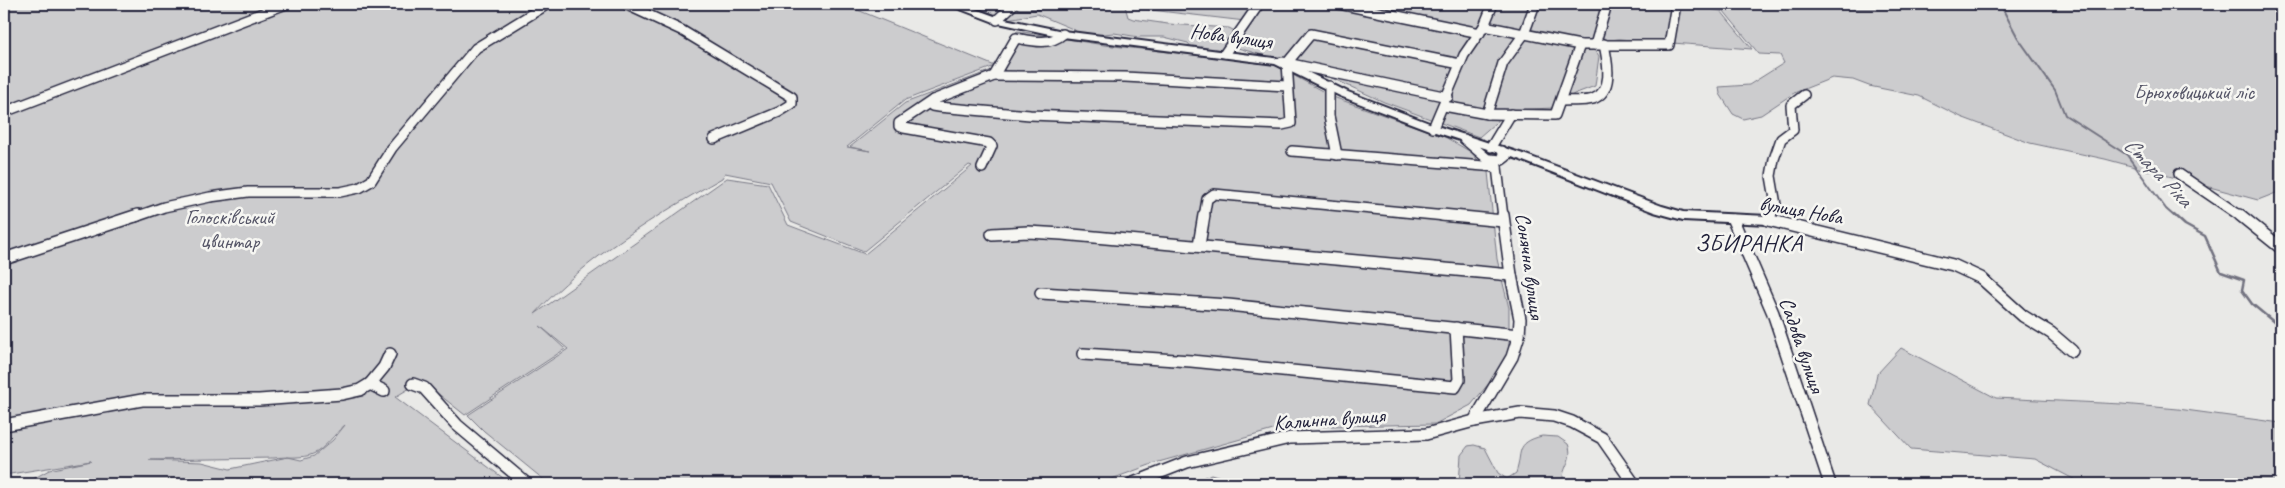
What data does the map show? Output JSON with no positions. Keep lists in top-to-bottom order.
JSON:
{
  "streets": {
    "street": [
      "Нова вулиця",
      "вулиця Нова",
      "Сонячна вулиця",
      "Садова вулиця",
      "Калинна вулиця"
    ]
  },
  "crossings": [
    ["Нова вулиця", "вулиця Нова"],
    ["Нова вулиця", "Сонячна вулиця"],
    ["вулиця Нова", "Сонячна вулиця"],
    ["вулиця Нова", "Садова вулиця"],
    ["Сонячна вулиця", "Калинна вулиця"]
  ],
  "districts": ["ЗБИРАНКА"],
  "water": ["Стара Ріка"],
  "parks": ["Брюховицький ліс", "Голосківський цвинтар"]
}
